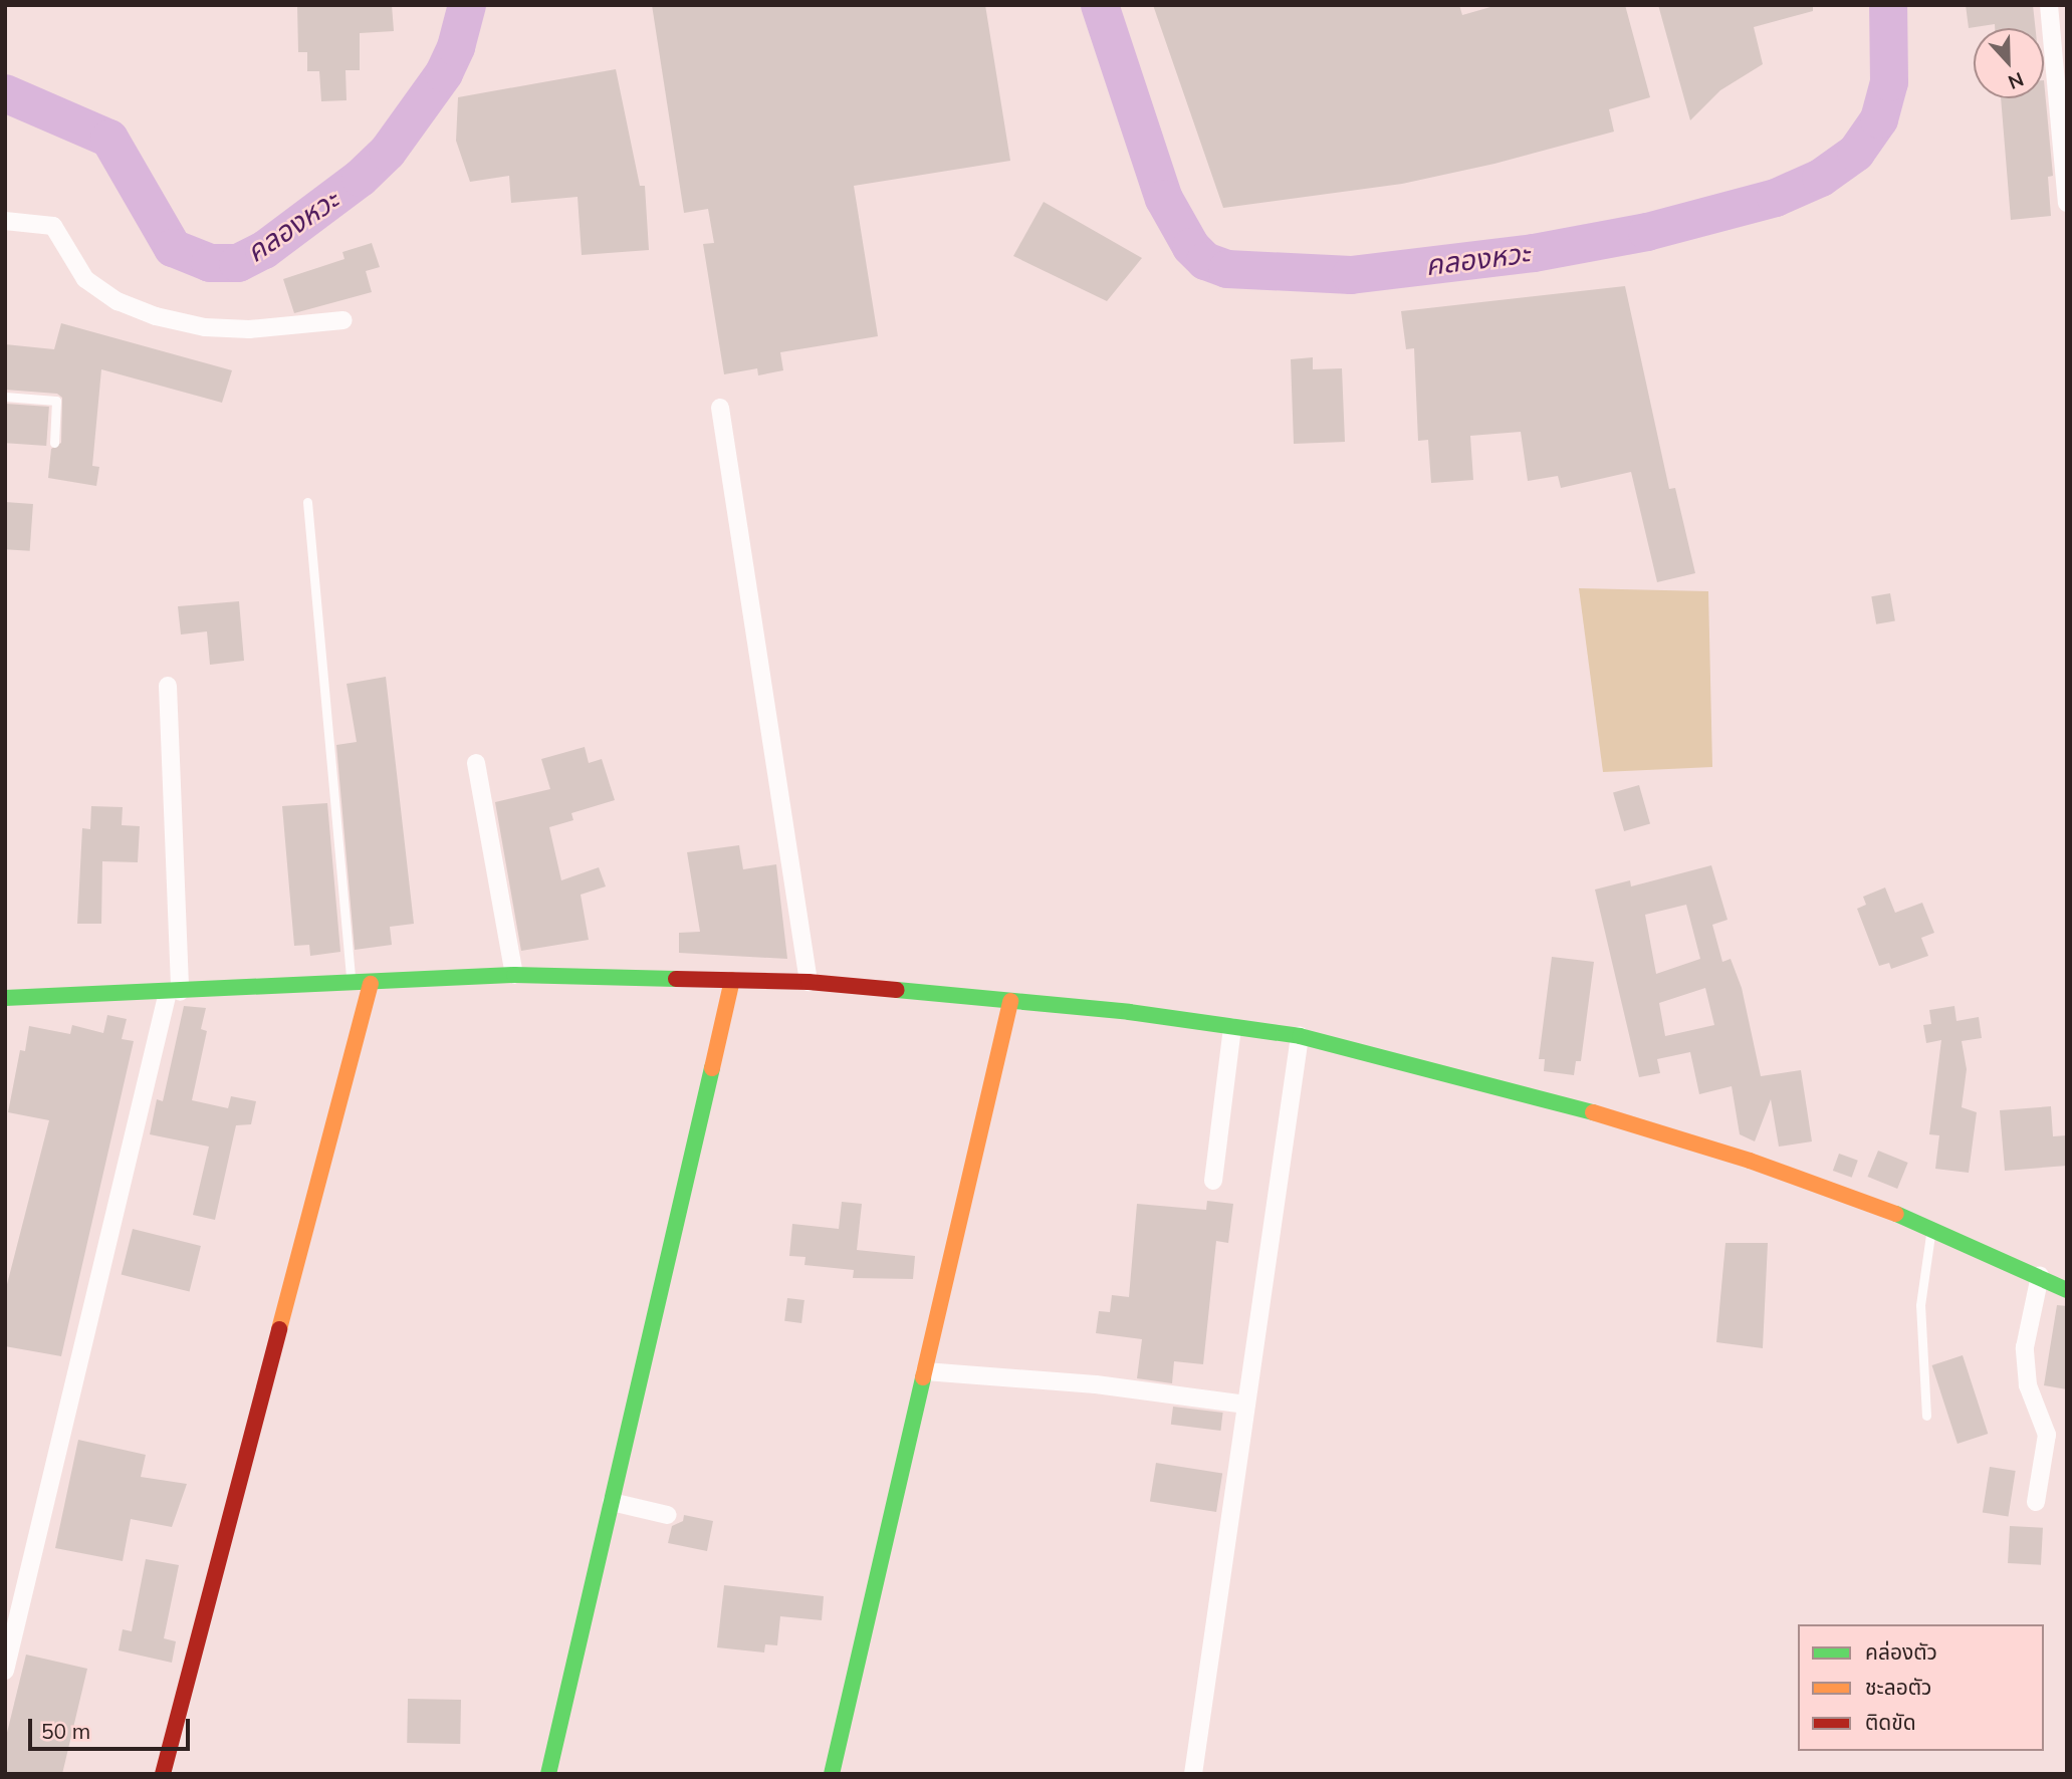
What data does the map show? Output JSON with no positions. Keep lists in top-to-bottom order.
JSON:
{
  "water": ["คลองหวะ"],
  "legend": ["คล่องตัว", "ชะลอตัว", "ติดขัด"],
  "scale_bar": "50 m",
  "north": "bottom"
}
